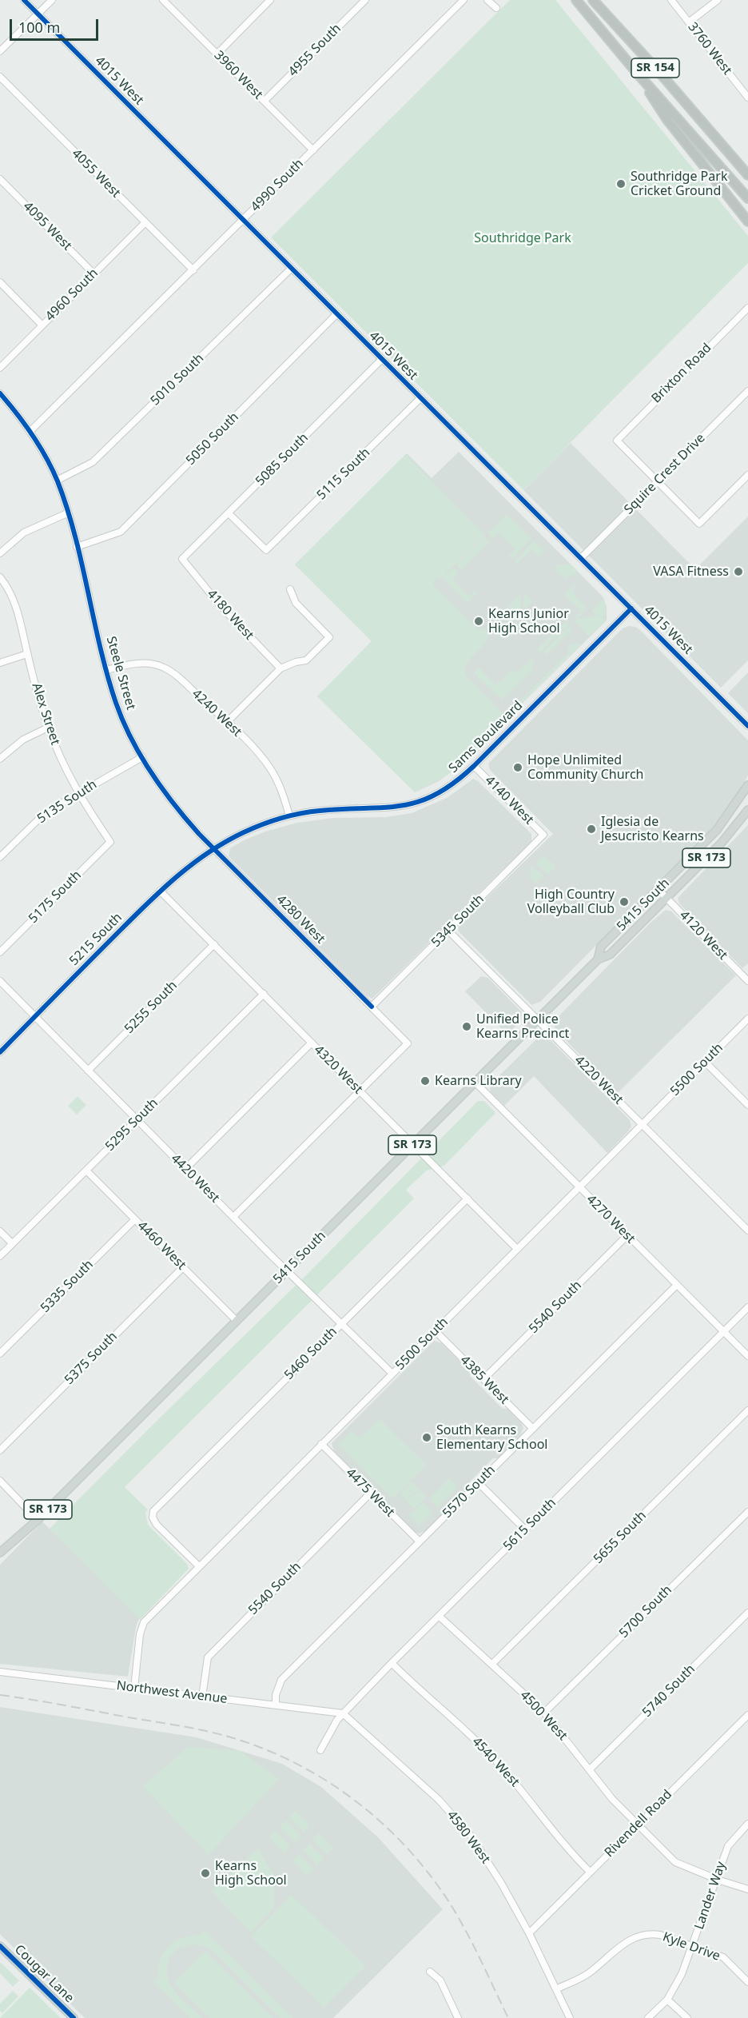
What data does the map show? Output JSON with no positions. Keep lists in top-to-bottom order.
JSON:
{
  "streets": {
    "highway": ["SR 154"],
    "main road": ["SR 173", "5415 South", "Cougar Lane"],
    "street": [
      "3760 West",
      "4955 South",
      "3960 West",
      "4015 West",
      "4055 West",
      "4990 South",
      "4095 West",
      "4960 South",
      "Brixton Road",
      "5010 South",
      "5050 South",
      "5085 South",
      "5115 South",
      "Squire Crest Drive",
      "4180 West",
      "Steele Street",
      "4240 West",
      "Alex Street",
      "Sams Boulevard",
      "4140 West",
      "5135 South",
      "5175 South",
      "4280 West",
      "5345 South",
      "4120 West",
      "5215 South",
      "5255 South",
      "4320 West",
      "5500 South",
      "4220 West",
      "5295 South",
      "4420 West",
      "4270 West",
      "4460 West",
      "5335 South",
      "5540 South",
      "5460 South",
      "5375 South",
      "4385 West",
      "5570 South",
      "4475 West",
      "5615 South",
      "5655 South",
      "5700 South",
      "5740 South",
      "Northwest Avenue",
      "4500 West",
      "4540 West",
      "Rivendell Road",
      "4580 West",
      "Lander Way",
      "Kyle Drive"
    ]
  },
  "crossings": [
    ["4955 South", "3960 West"],
    ["3960 West", "4990 South"],
    ["4015 West", "4990 South"],
    ["4015 West", "5010 South"],
    ["4015 West", "5050 South"],
    ["4015 West", "5085 South"],
    ["4015 West", "5115 South"],
    ["4015 West", "Squire Crest Drive"],
    ["4015 West", "Sams Boulevard"],
    ["4055 West", "4990 South"],
    ["4055 West", "4960 South"],
    ["4095 West", "4960 South"],
    ["Brixton Road", "Squire Crest Drive"],
    ["5010 South", "Steele Street"],
    ["5050 South", "Steele Street"],
    ["5085 South", "5115 South"],
    ["5085 South", "4180 West"],
    ["Steele Street", "4240 West"],
    ["Steele Street", "Sams Boulevard"],
    ["Steele Street", "5135 South"],
    ["Steele Street", "4280 West"],
    ["Steele Street", "5215 South"],
    ["4240 West", "Sams Boulevard"],
    ["Alex Street", "5135 South"],
    ["Alex Street", "5175 South"],
    ["Sams Boulevard", "4140 West"],
    ["Sams Boulevard", "4280 West"],
    ["Sams Boulevard", "5215 South"],
    ["4140 West", "5345 South"],
    ["5415 South", "4120 West"],
    ["5415 South", "4320 West"],
    ["5415 South", "4220 West"],
    ["5415 South", "4420 West"],
    ["5415 South", "4270 West"],
    ["5415 South", "4460 West"],
    ["4280 West", "5345 South"],
    ["4280 West", "5215 South"],
    ["4280 West", "4320 West"],
    ["5345 South", "4220 West"],
    ["5215 South", "4320 West"],
    ["5215 South", "4420 West"],
    ["5255 South", "4320 West"],
    ["5255 South", "4420 West"],
    ["4320 West", "5500 South"],
    ["4320 West", "5295 South"],
    ["4320 West", "5460 South"],
    ["5500 South", "4220 West"],
    ["5500 South", "4420 West"],
    ["5500 South", "4270 West"],
    ["5500 South", "5460 South"],
    ["5500 South", "4385 West"],
    ["5500 South", "4475 West"],
    ["5500 South", "Northwest Avenue"],
    ["5295 South", "4420 West"],
    ["5295 South", "4460 West"],
    ["4420 West", "5460 South"],
    ["4270 West", "5540 South"],
    ["4270 West", "5570 South"],
    ["4270 West", "5615 South"],
    ["4460 West", "5335 South"],
    ["4460 West", "5375 South"],
    ["5540 South", "4385 West"],
    ["5540 South", "4475 West"],
    ["5540 South", "Northwest Avenue"],
    ["4385 West", "5570 South"],
    ["5570 South", "4475 West"],
    ["5570 South", "Northwest Avenue"],
    ["5615 South", "Northwest Avenue"],
    ["5615 South", "4500 West"],
    ["5615 South", "4540 West"],
    ["5615 South", "4580 West"],
    ["5655 South", "4500 West"],
    ["5700 South", "4500 West"],
    ["5740 South", "4500 West"],
    ["Northwest Avenue", "4580 West"],
    ["4500 West", "Rivendell Road"],
    ["4500 West", "Lander Way"],
    ["4540 West", "Rivendell Road"],
    ["Rivendell Road", "4580 West"],
    ["4580 West", "Kyle Drive"],
    ["Lander Way", "Kyle Drive"]
  ],
  "parks": ["Southridge Park"],
  "places": [
    "Southridge Park Cricket Ground",
    "VASA Fitness",
    "Kearns Junior High School",
    "Hope Unlimited Community Church",
    "Iglesia de Jesucristo Kearns",
    "High Country Volleyball Club",
    "Unified Police Kearns Precinct",
    "Kearns Library",
    "South Kearns Elementary School",
    "Kearns High School"
  ],
  "scale_bar": "100 m"
}
